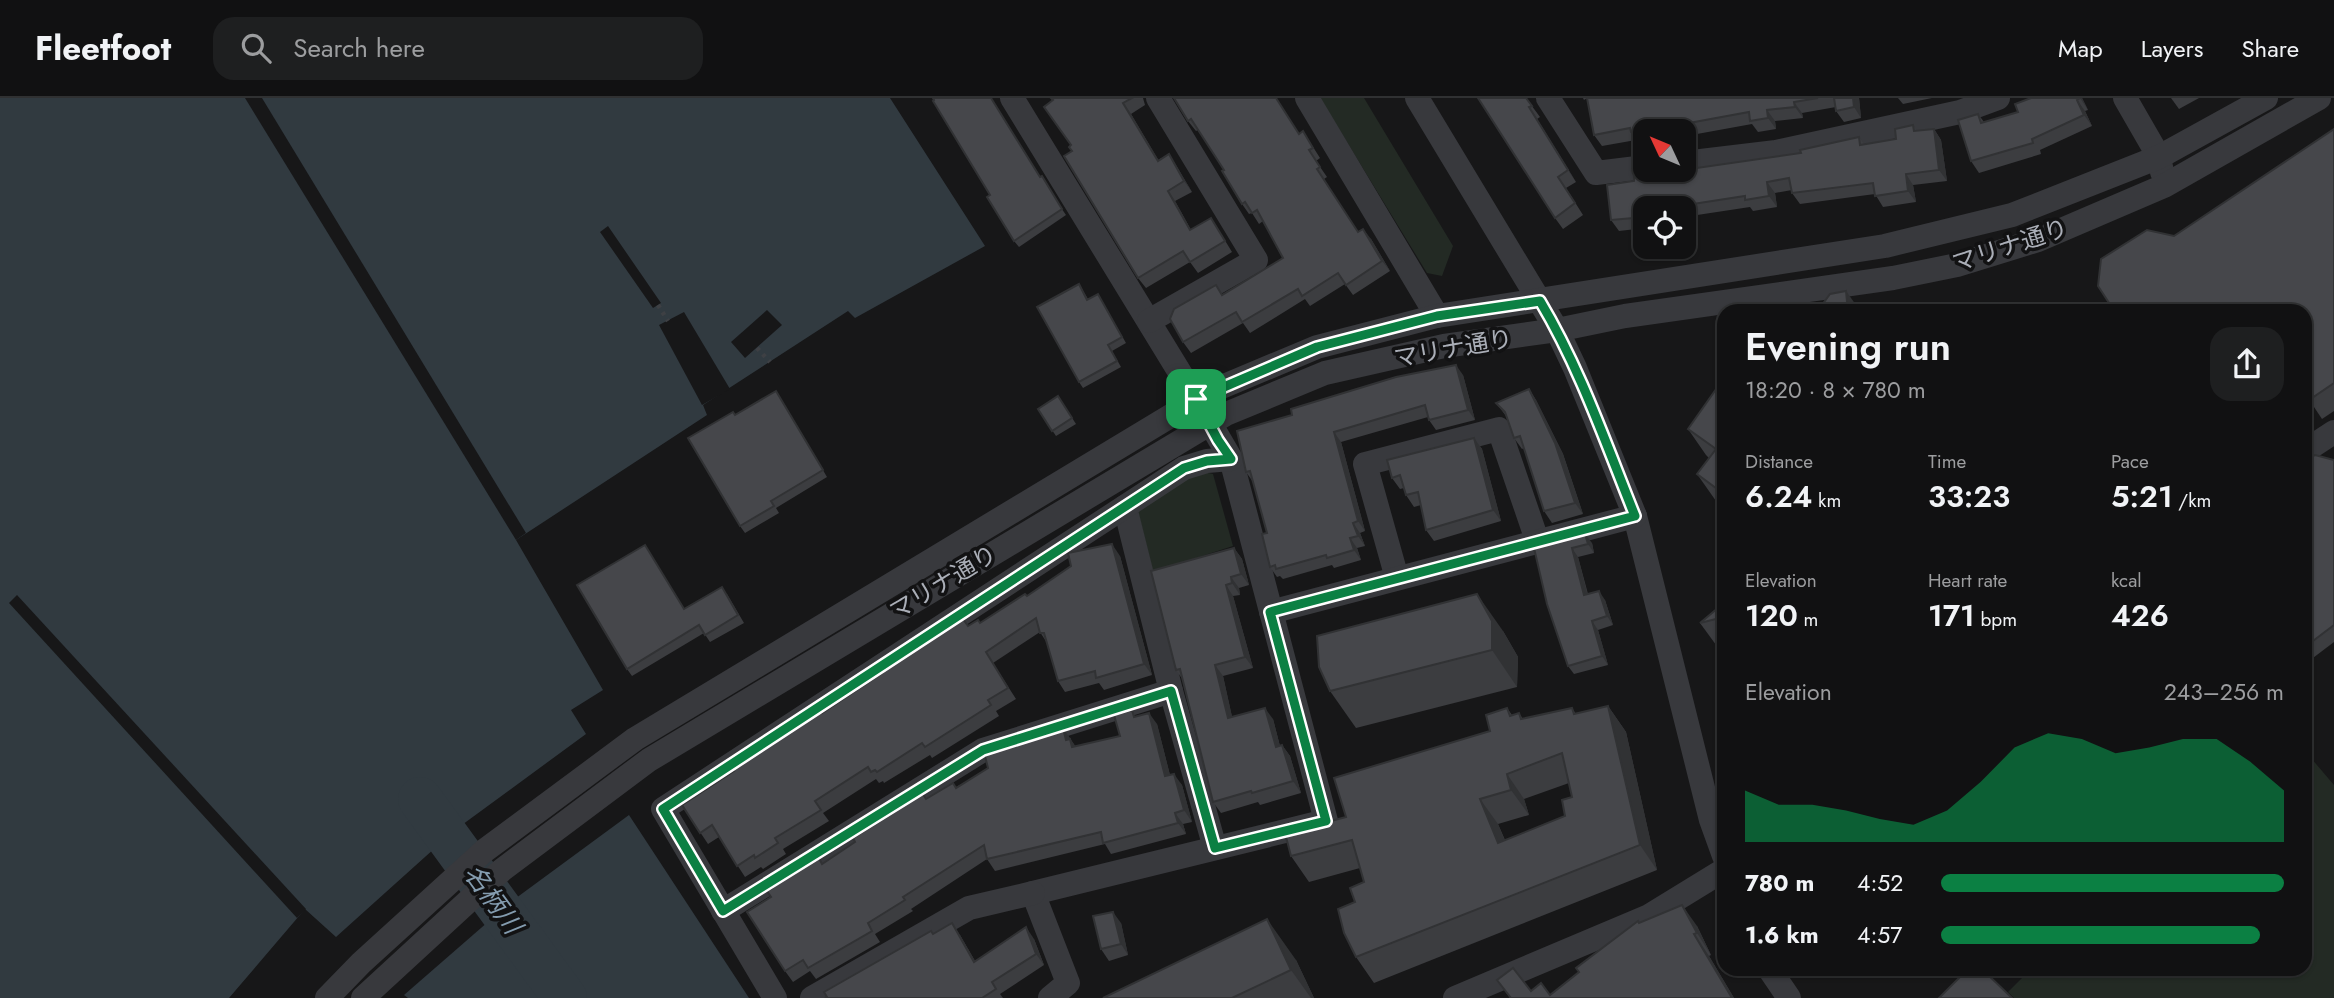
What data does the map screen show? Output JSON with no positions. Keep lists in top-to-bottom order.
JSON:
{
  "streets": {
    "street": ["マリナ通り"]
  },
  "water": ["名柄川"],
  "north": "top left",
  "page": {
    "header": "Fleetfoot",
    "search": "Search here",
    "nav": ["Map", "Layers", "Share"],
    "heading": ["Evening run", "18:20 · 8 × 780 m"],
    "stats": [
      ["Distance", "6.24 km"],
      ["Time", "33:23"],
      ["Pace", "5:21 /km"],
      ["Elevation", "120 m"],
      ["Heart rate", "171 bpm"],
      ["kcal", "426"]
    ],
    "chart": ["Elevation", "243–256 m"],
    "list": [
      {
        "name": "780 m",
        "note": "4:52"
      },
      {
        "name": "1.6 km",
        "note": "4:57"
      }
    ]
  }
}
